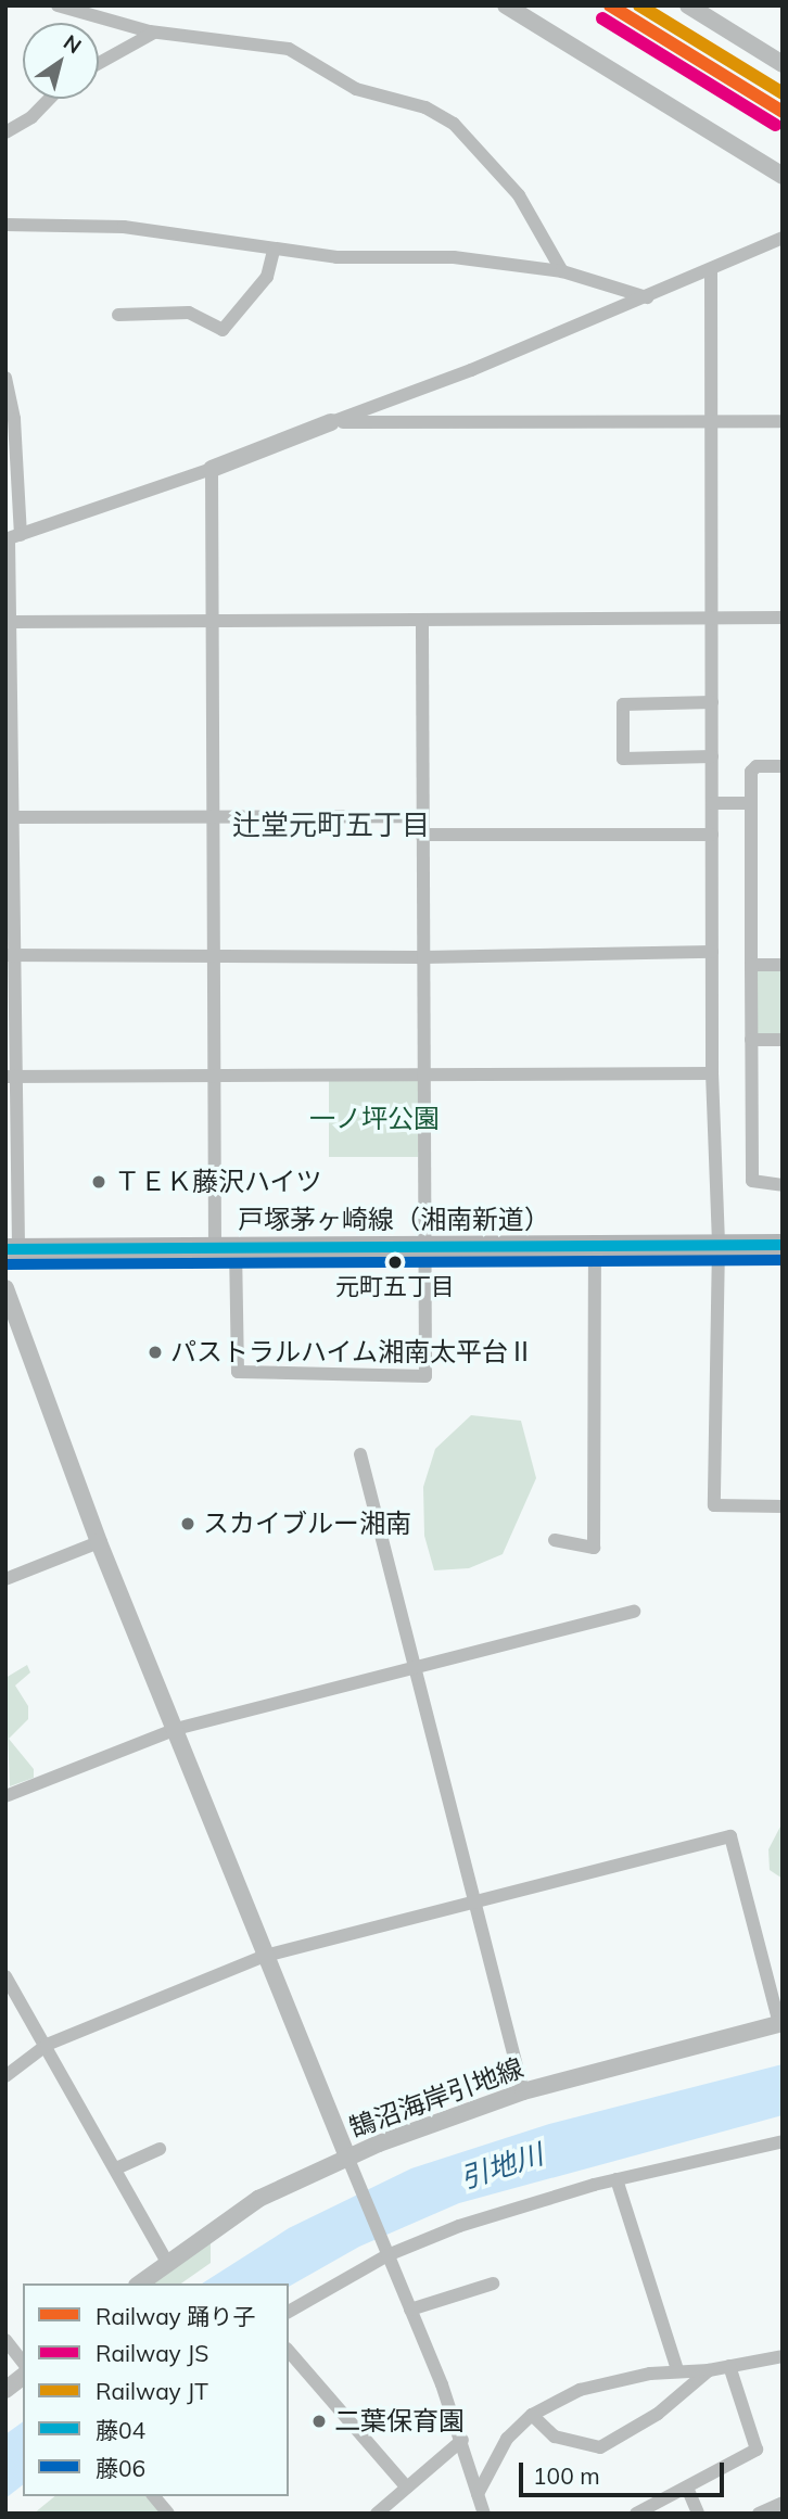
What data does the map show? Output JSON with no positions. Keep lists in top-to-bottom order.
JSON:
{
  "streets": {
    "main road": ["戸塚茅ヶ崎線（湘南新道）"],
    "street": ["鵠沼海岸引地線"]
  },
  "districts": ["辻堂元町五丁目"],
  "water": ["引地川"],
  "parks": ["一ノ坪公園"],
  "places": [
    "ＴＥＫ藤沢ハイツ",
    "元町五丁目",
    "パストラルハイム湘南太平台Ⅱ",
    "スカイブルー湘南",
    "二葉保育園"
  ],
  "lines": [
    "rail line 踊り子",
    "rail line JT",
    "rail line JS",
    "transit line 藤04",
    "transit line 藤06"
  ],
  "legend": [
    "Railway 踊り子",
    "Railway JS",
    "Railway JT",
    "藤04",
    "藤06"
  ],
  "scale_bar": "100 m",
  "north": "top right"
}
